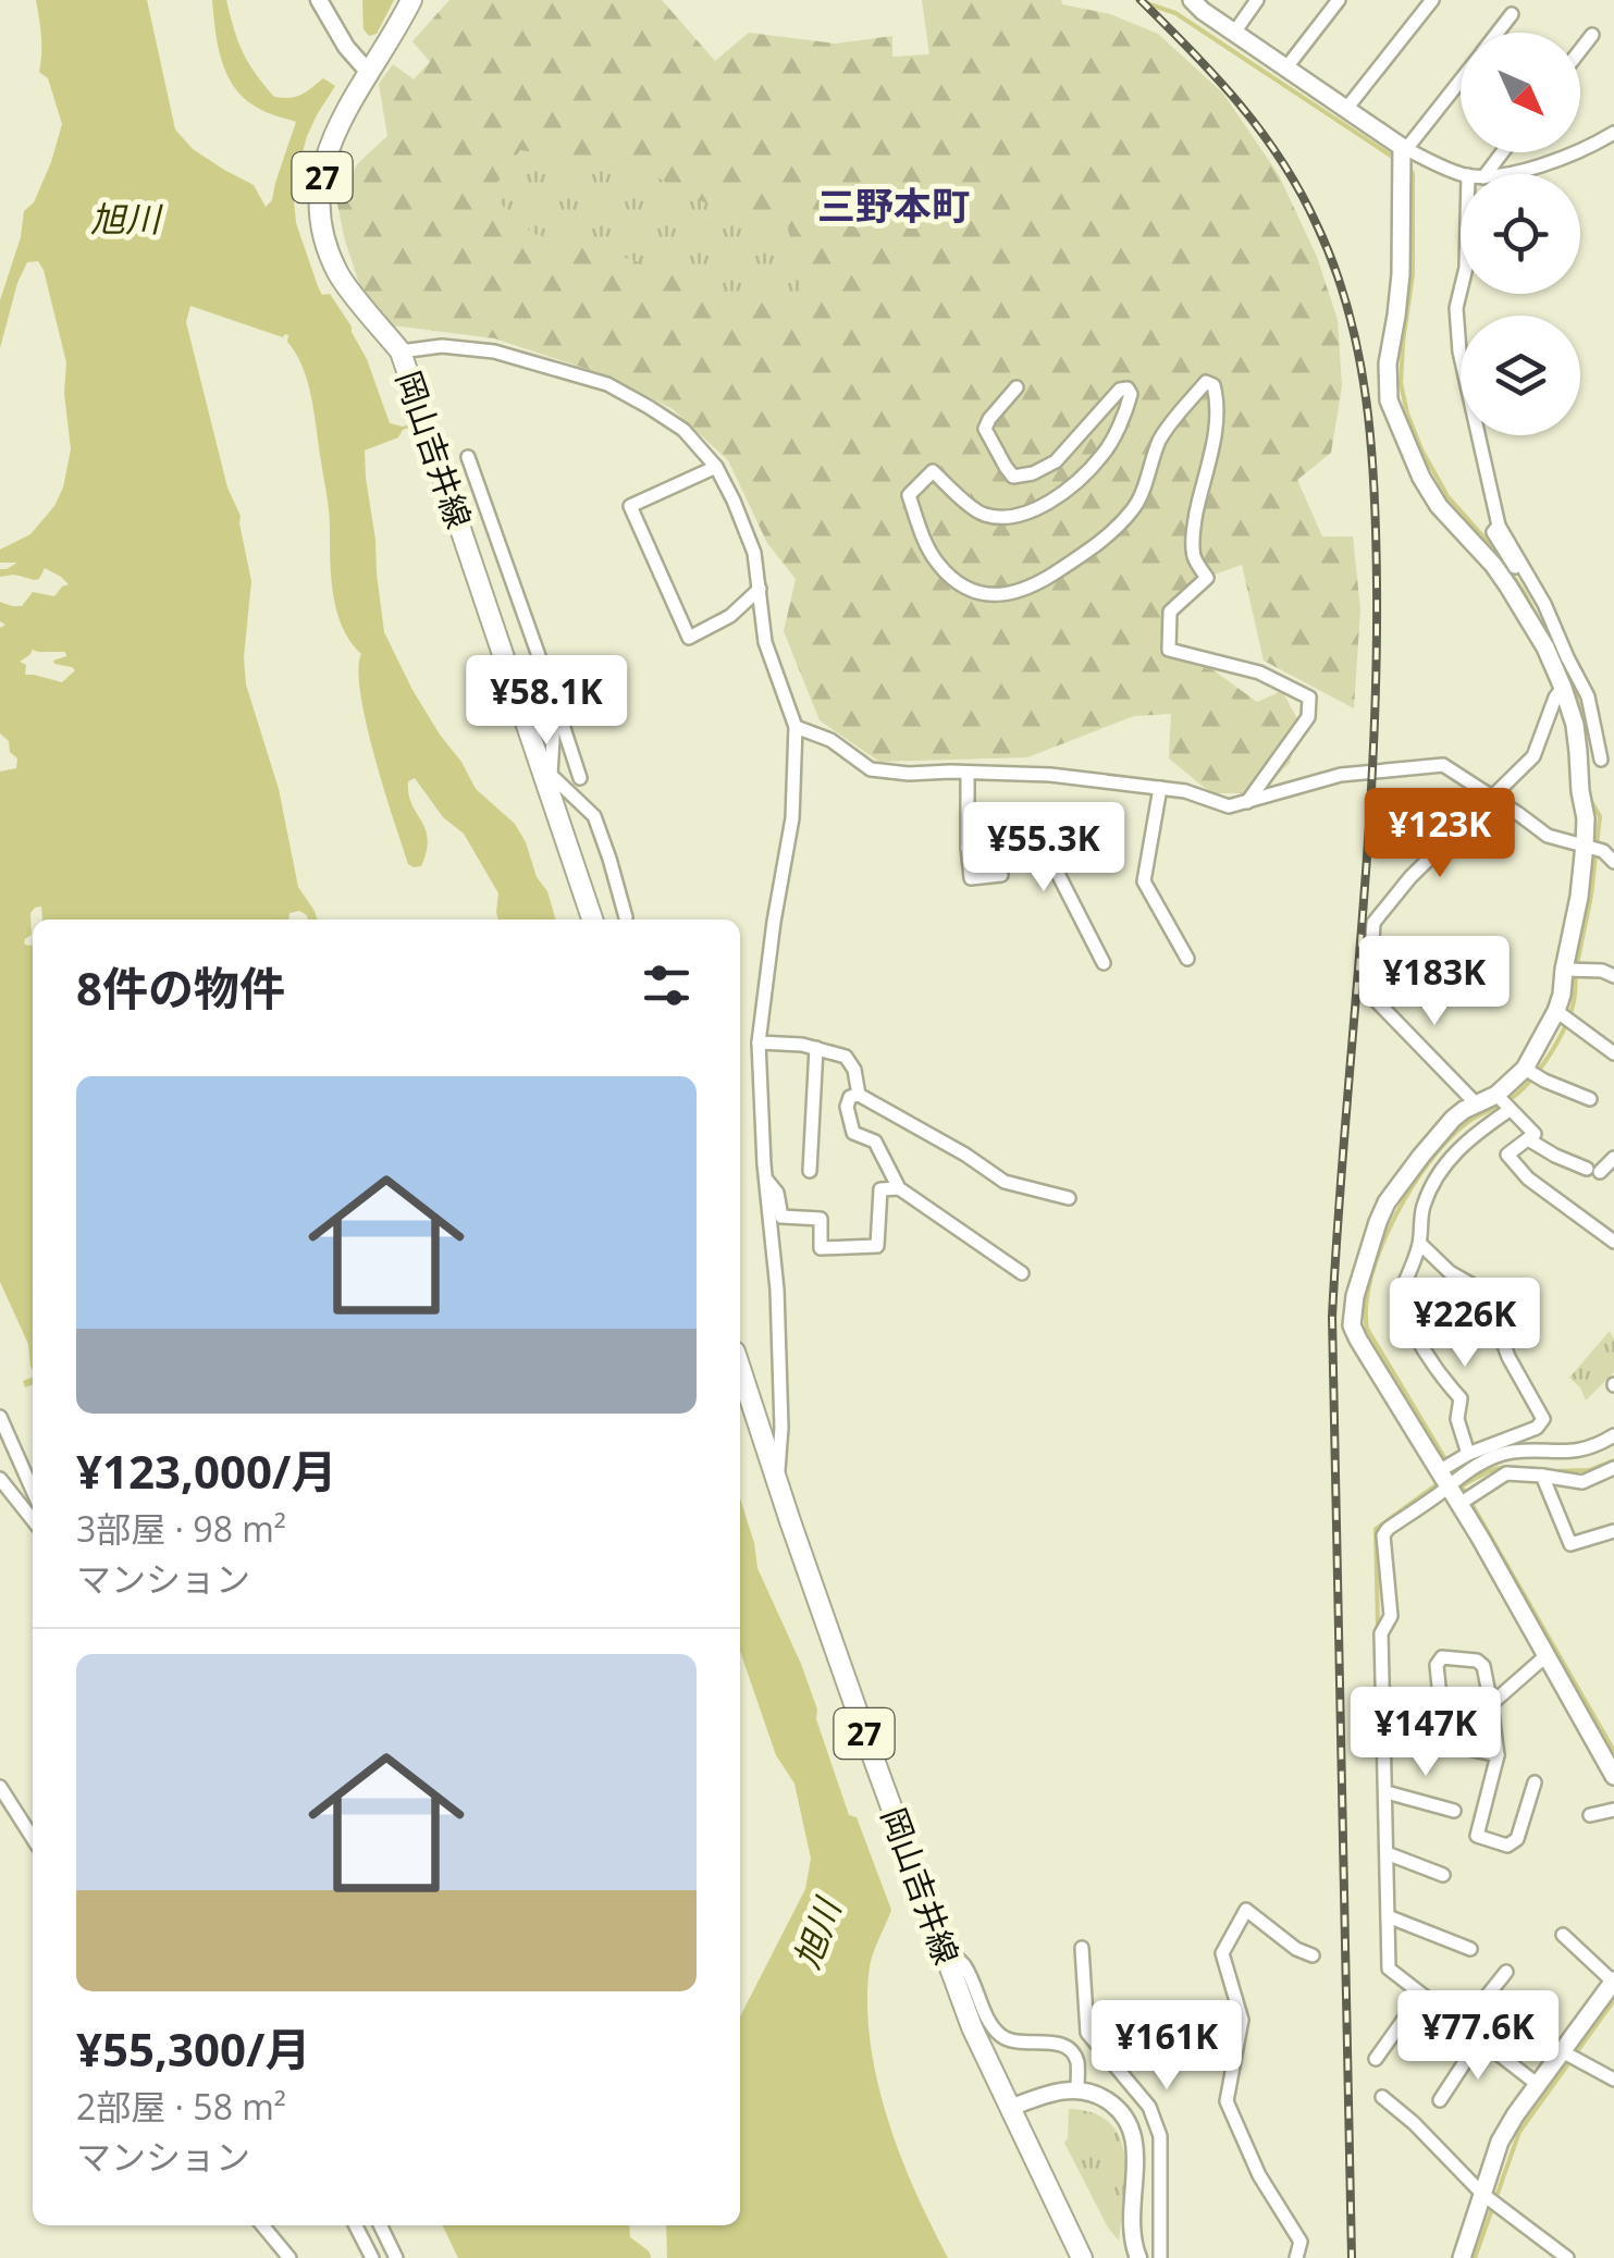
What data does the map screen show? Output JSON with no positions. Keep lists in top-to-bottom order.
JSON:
{
  "streets": {
    "main road": ["27", "岡山吉井線"]
  },
  "districts": ["三野本町"],
  "water": ["旭川"],
  "north": "bottom right",
  "page": {
    "price": [
      "¥58.1K",
      "¥123K",
      "¥55.3K",
      "¥183K",
      "¥226K",
      "¥147K",
      "¥77.6K",
      "¥161K"
    ],
    "heading": "8件の物件",
    "list": [
      {
        "name": "¥123,000/月",
        "note": "3部屋 · 98 m² · マンション"
      },
      {
        "name": "¥55,300/月",
        "note": "2部屋 · 58 m² · マンション"
      }
    ]
  }
}
